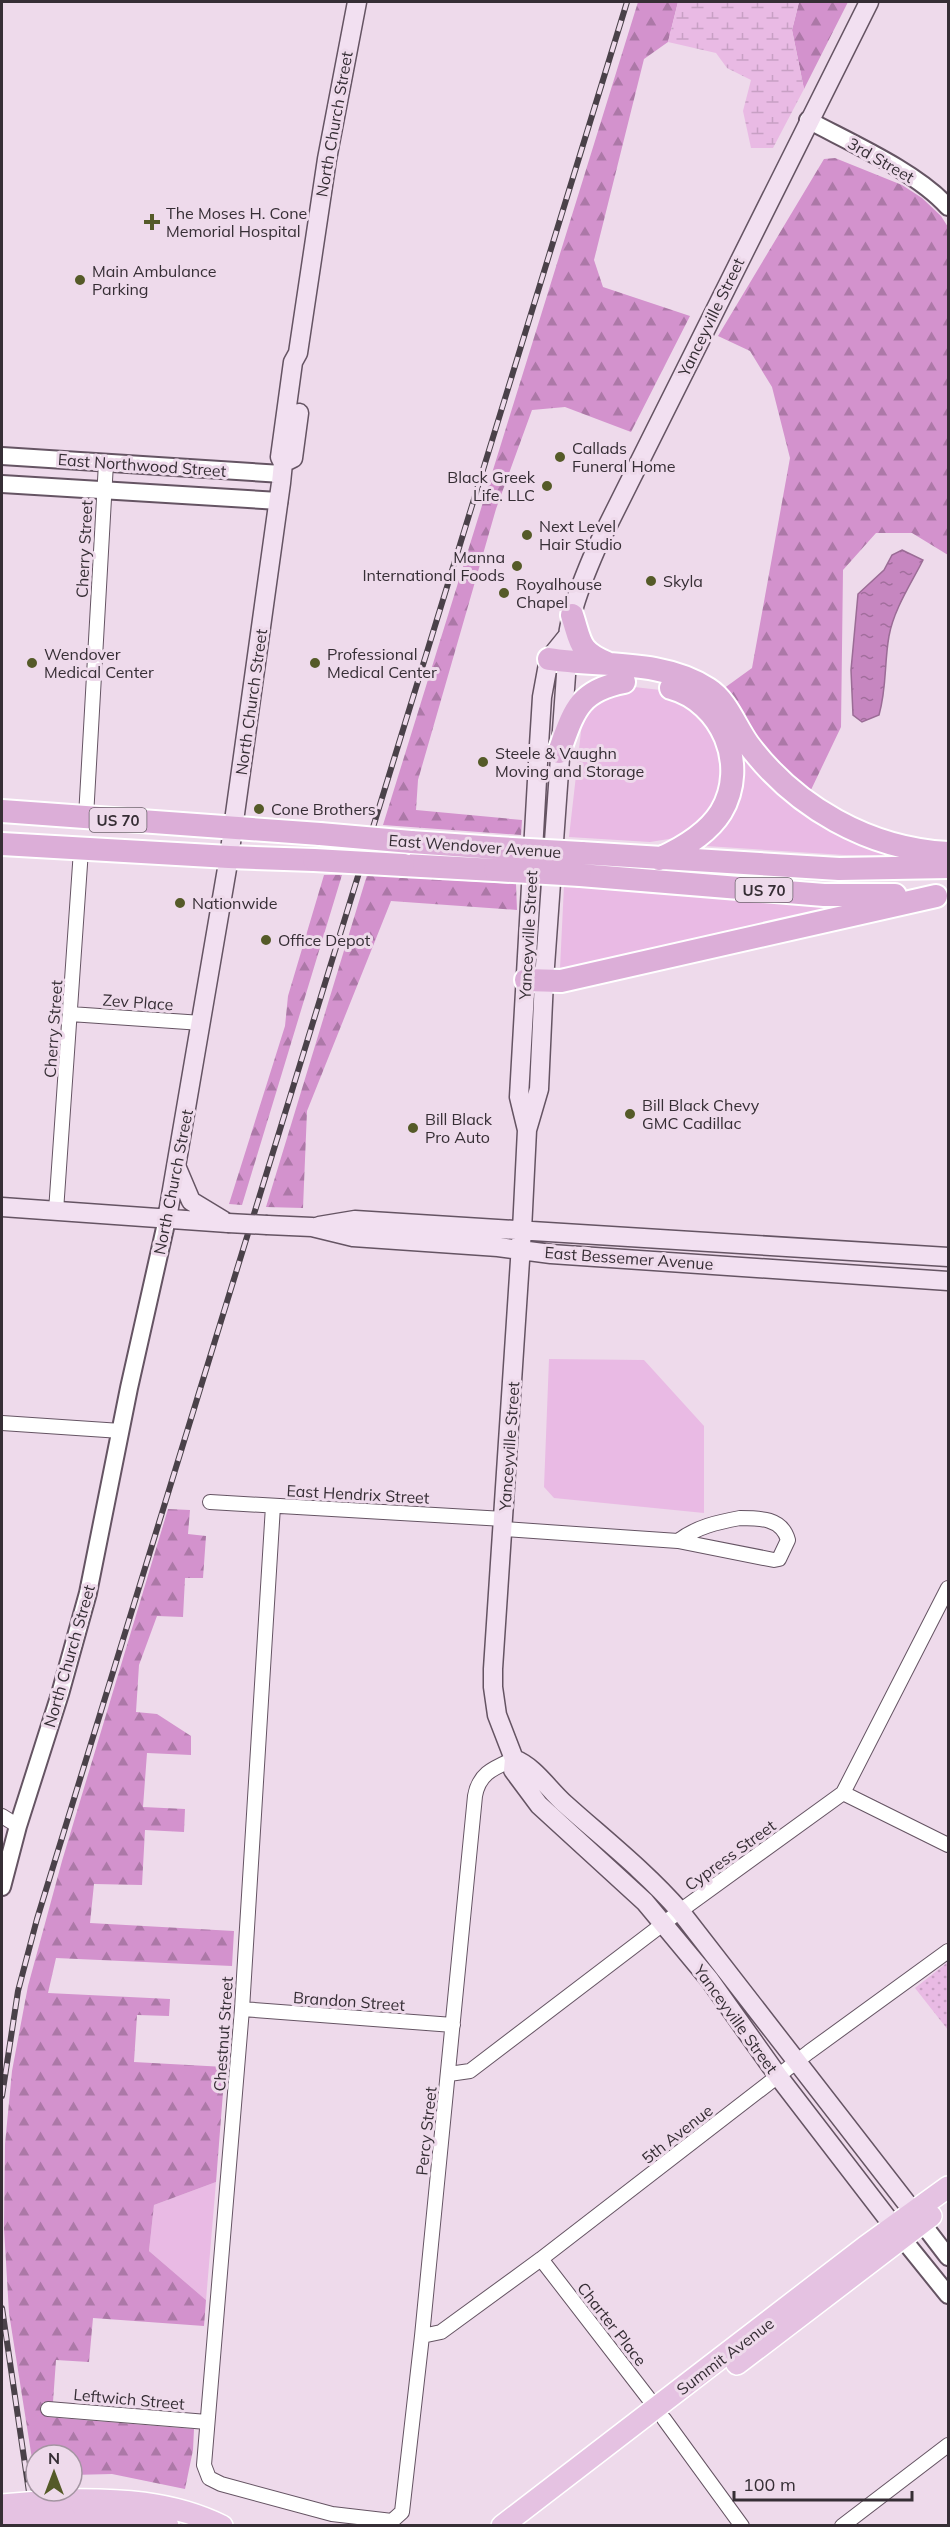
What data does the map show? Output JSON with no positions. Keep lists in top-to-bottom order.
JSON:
{
  "streets": {
    "highway": ["US 70", "East Wendover Avenue"],
    "main road": [
      "North Church Street",
      "Yanceyville Street",
      "East Bessemer Avenue",
      "Summit Avenue"
    ],
    "street": [
      "3rd Street",
      "East Northwood Street",
      "Cherry Street",
      "Zev Place",
      "East Hendrix Street",
      "Cypress Street",
      "Brandon Street",
      "Chestnut Street",
      "Percy Street",
      "5th Avenue",
      "Charter Place",
      "Leftwich Street"
    ]
  },
  "crossings": [
    ["North Church Street", "East Northwood Street"],
    ["North Church Street", "East Wendover Avenue"],
    ["North Church Street", "Zev Place"],
    ["North Church Street", "East Bessemer Avenue"],
    ["3rd Street", "Yanceyville Street"],
    ["Yanceyville Street", "East Bessemer Avenue"],
    ["Yanceyville Street", "East Hendrix Street"],
    ["Yanceyville Street", "Cypress Street"],
    ["Yanceyville Street", "Percy Street"],
    ["Yanceyville Street", "5th Avenue"],
    ["Yanceyville Street", "Summit Avenue"],
    ["East Northwood Street", "Cherry Street"],
    ["Cherry Street", "East Wendover Avenue"],
    ["Cherry Street", "Zev Place"],
    ["Cherry Street", "East Bessemer Avenue"],
    ["East Hendrix Street", "Chestnut Street"],
    ["Cypress Street", "Percy Street"],
    ["Brandon Street", "Chestnut Street"],
    ["Brandon Street", "Percy Street"],
    ["Chestnut Street", "Percy Street"],
    ["Chestnut Street", "Leftwich Street"],
    ["Percy Street", "5th Avenue"],
    ["5th Avenue", "Charter Place"],
    ["Charter Place", "Summit Avenue"]
  ],
  "places": {
    "health": ["The Moses H. Cone Memorial Hospital"],
    "other": [
      "Main Ambulance Parking",
      "Callads Funeral Home",
      "Black Greek Life. LLC",
      "Next Level Hair Studio",
      "Manna International Foods",
      "Skyla",
      "Royalhouse Chapel",
      "Wendover Medical Center",
      "Professional Medical Center",
      "Steele & Vaughn Moving and Storage",
      "Cone Brothers",
      "Nationwide",
      "Office Depot",
      "Bill Black Chevy GMC Cadillac",
      "Bill Black Pro Auto"
    ]
  },
  "scale_bar": "100 m",
  "north": "top"
}
